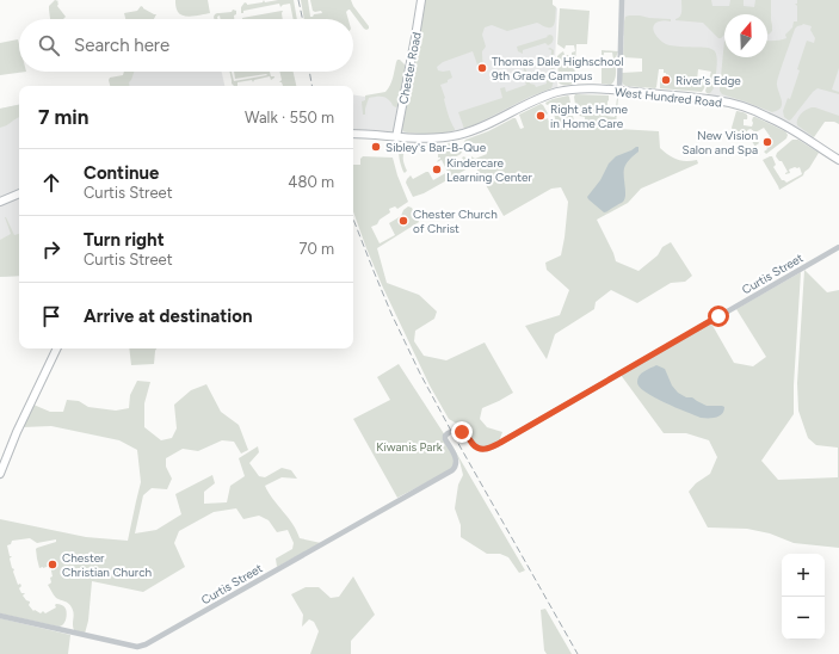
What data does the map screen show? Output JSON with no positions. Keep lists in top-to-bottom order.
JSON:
{
  "streets": {
    "main road": ["Chester Road", "West Hundred Road"],
    "street": ["Curtis Street"]
  },
  "crossings": [
    ["Chester Road", "West Hundred Road"]
  ],
  "parks": ["Kiwanis Park"],
  "places": [
    "Thomas Dale Highschool 9th Grade Campus",
    "River's Edge",
    "Right at Home in Home Care",
    "New Vision Salon and Spa",
    "Sibley's Bar-B-Que",
    "Kindercare Learning Center",
    "Chester Church of Christ",
    "Chester Christian Church"
  ],
  "north": "top",
  "page": {
    "search": "Search here",
    "heading": ["7 min", "Walk · 550 m"],
    "list": [
      ["Continue", "Curtis Street", "480 m"],
      ["Turn right", "Curtis Street", "70 m"],
      "Arrive at destination"
    ],
    "map_buttons": ["+", "−"]
  }
}
